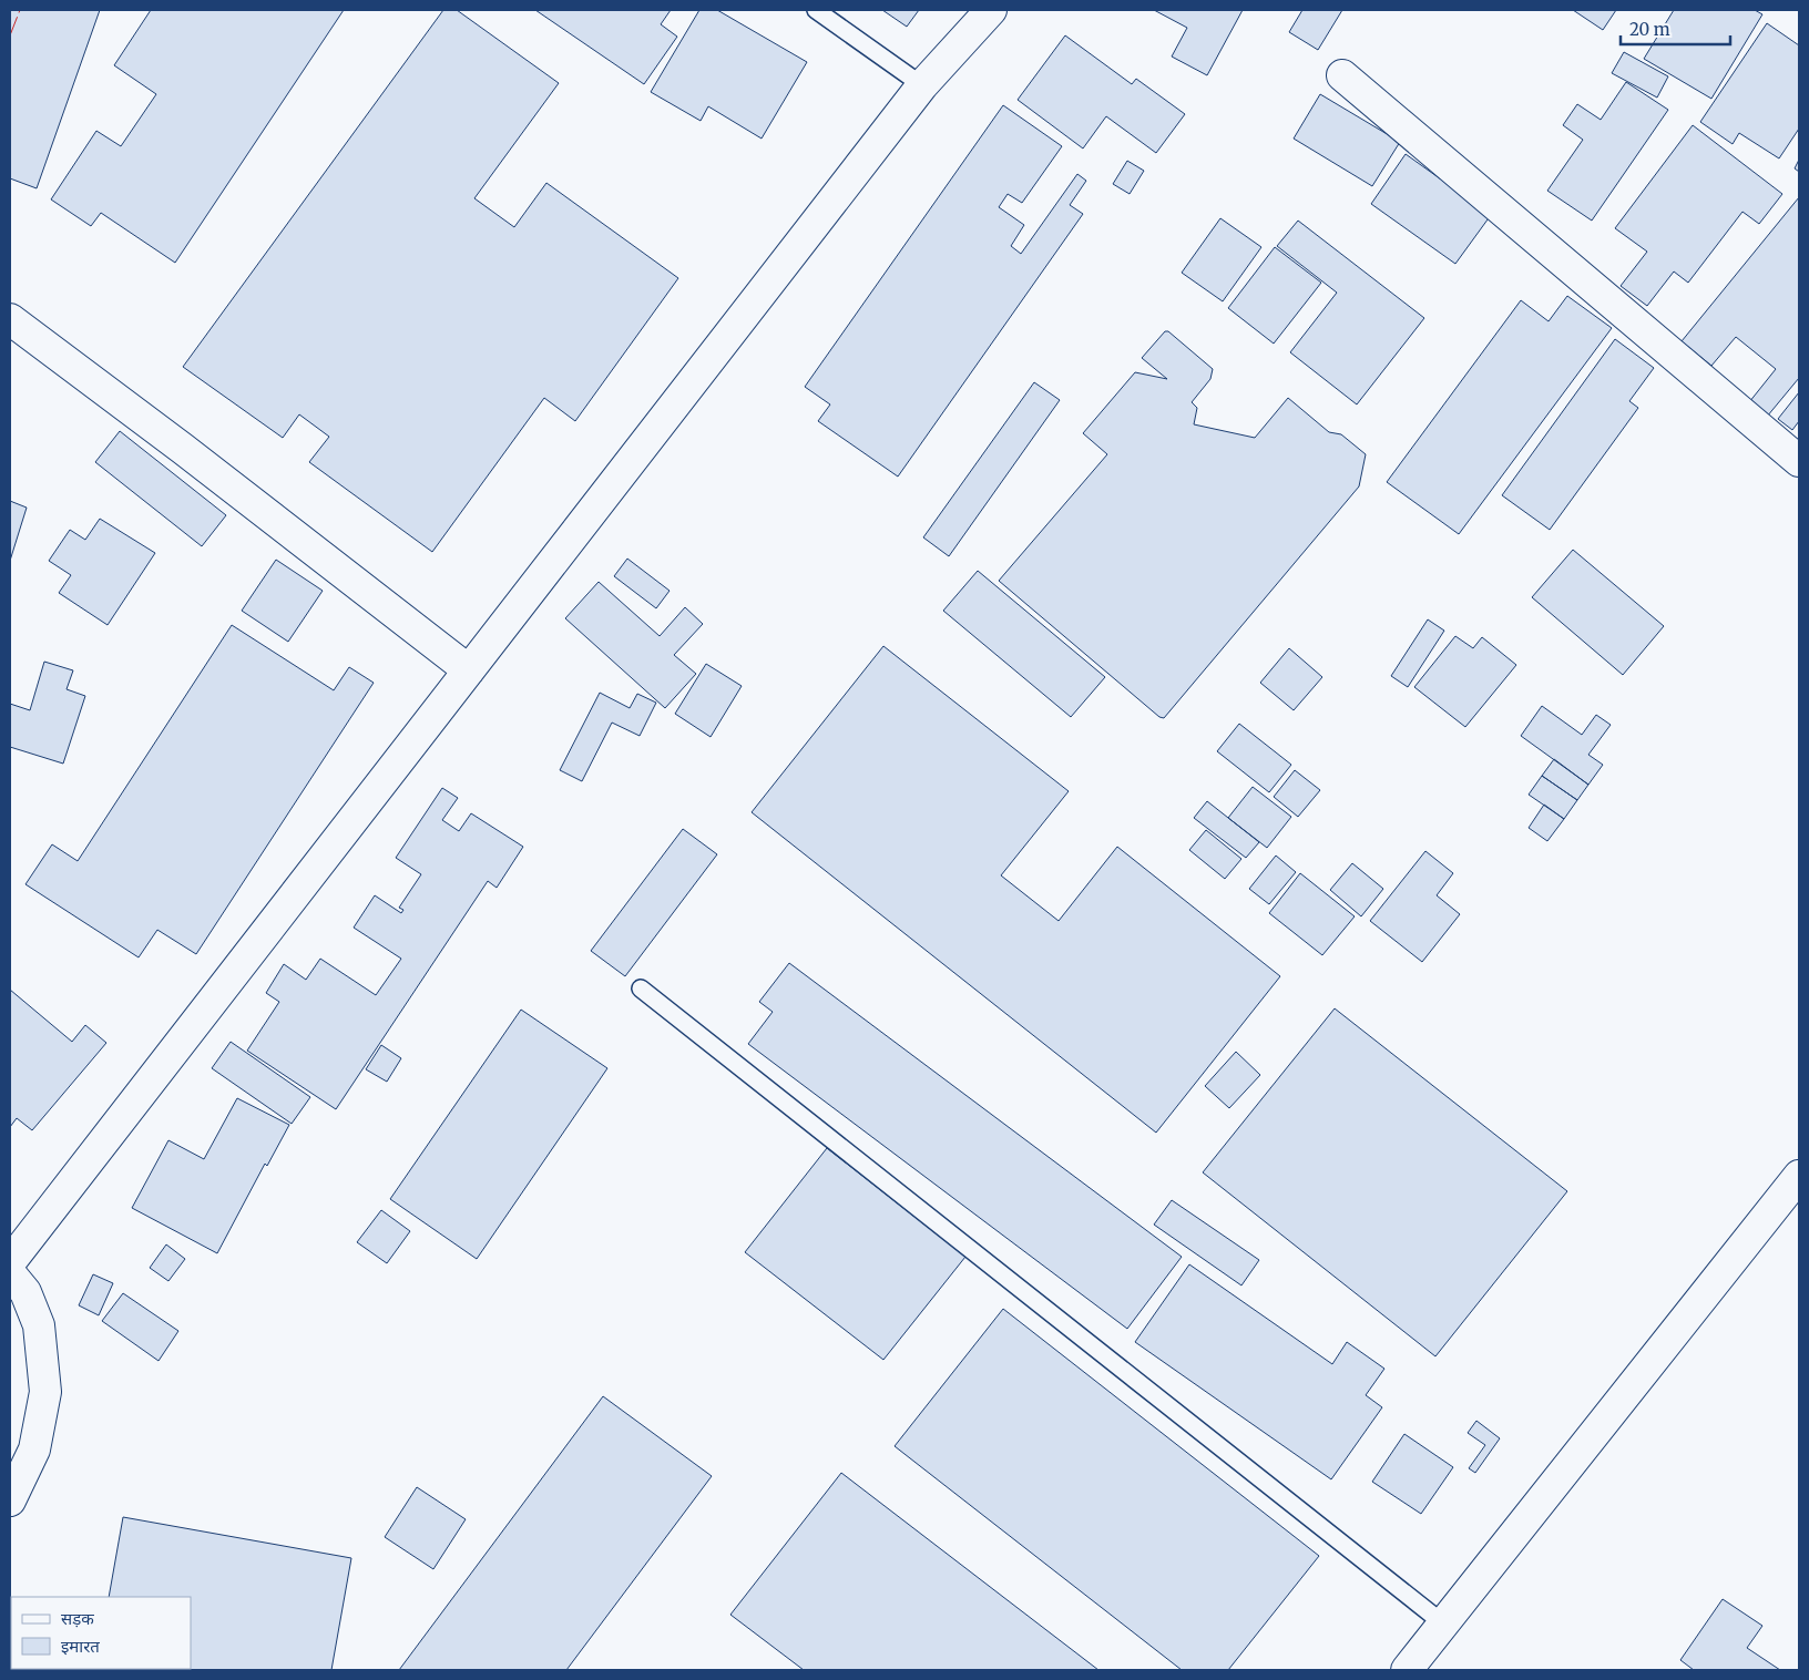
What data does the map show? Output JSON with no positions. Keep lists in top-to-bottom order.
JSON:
{
  "legend": ["सड़क", "इमारत"],
  "scale_bar": "20 m"
}
